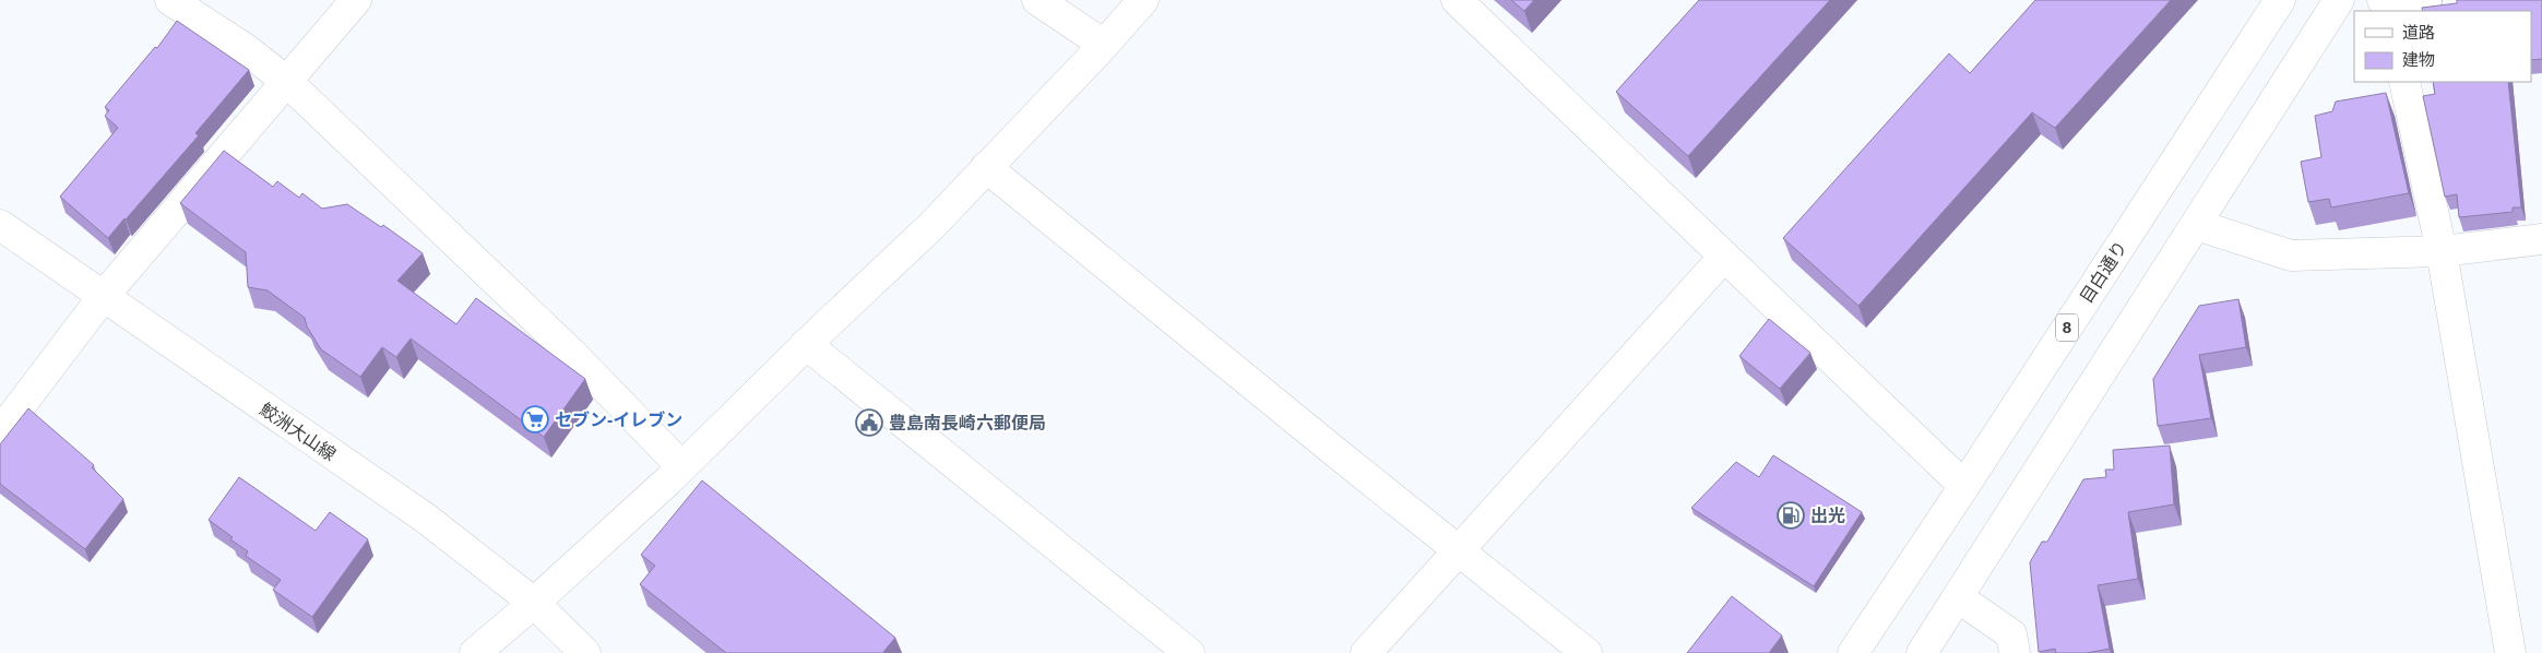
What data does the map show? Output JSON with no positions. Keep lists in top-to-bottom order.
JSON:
{
  "streets": {
    "street": ["目白通り", "8", "鮫洲大山線"]
  },
  "places": {
    "supermarket": ["セブン-イレブン"],
    "public building": ["豊島南長崎六郵便局"],
    "fuel station": ["出光"]
  },
  "legend": ["道路", "建物"]
}
